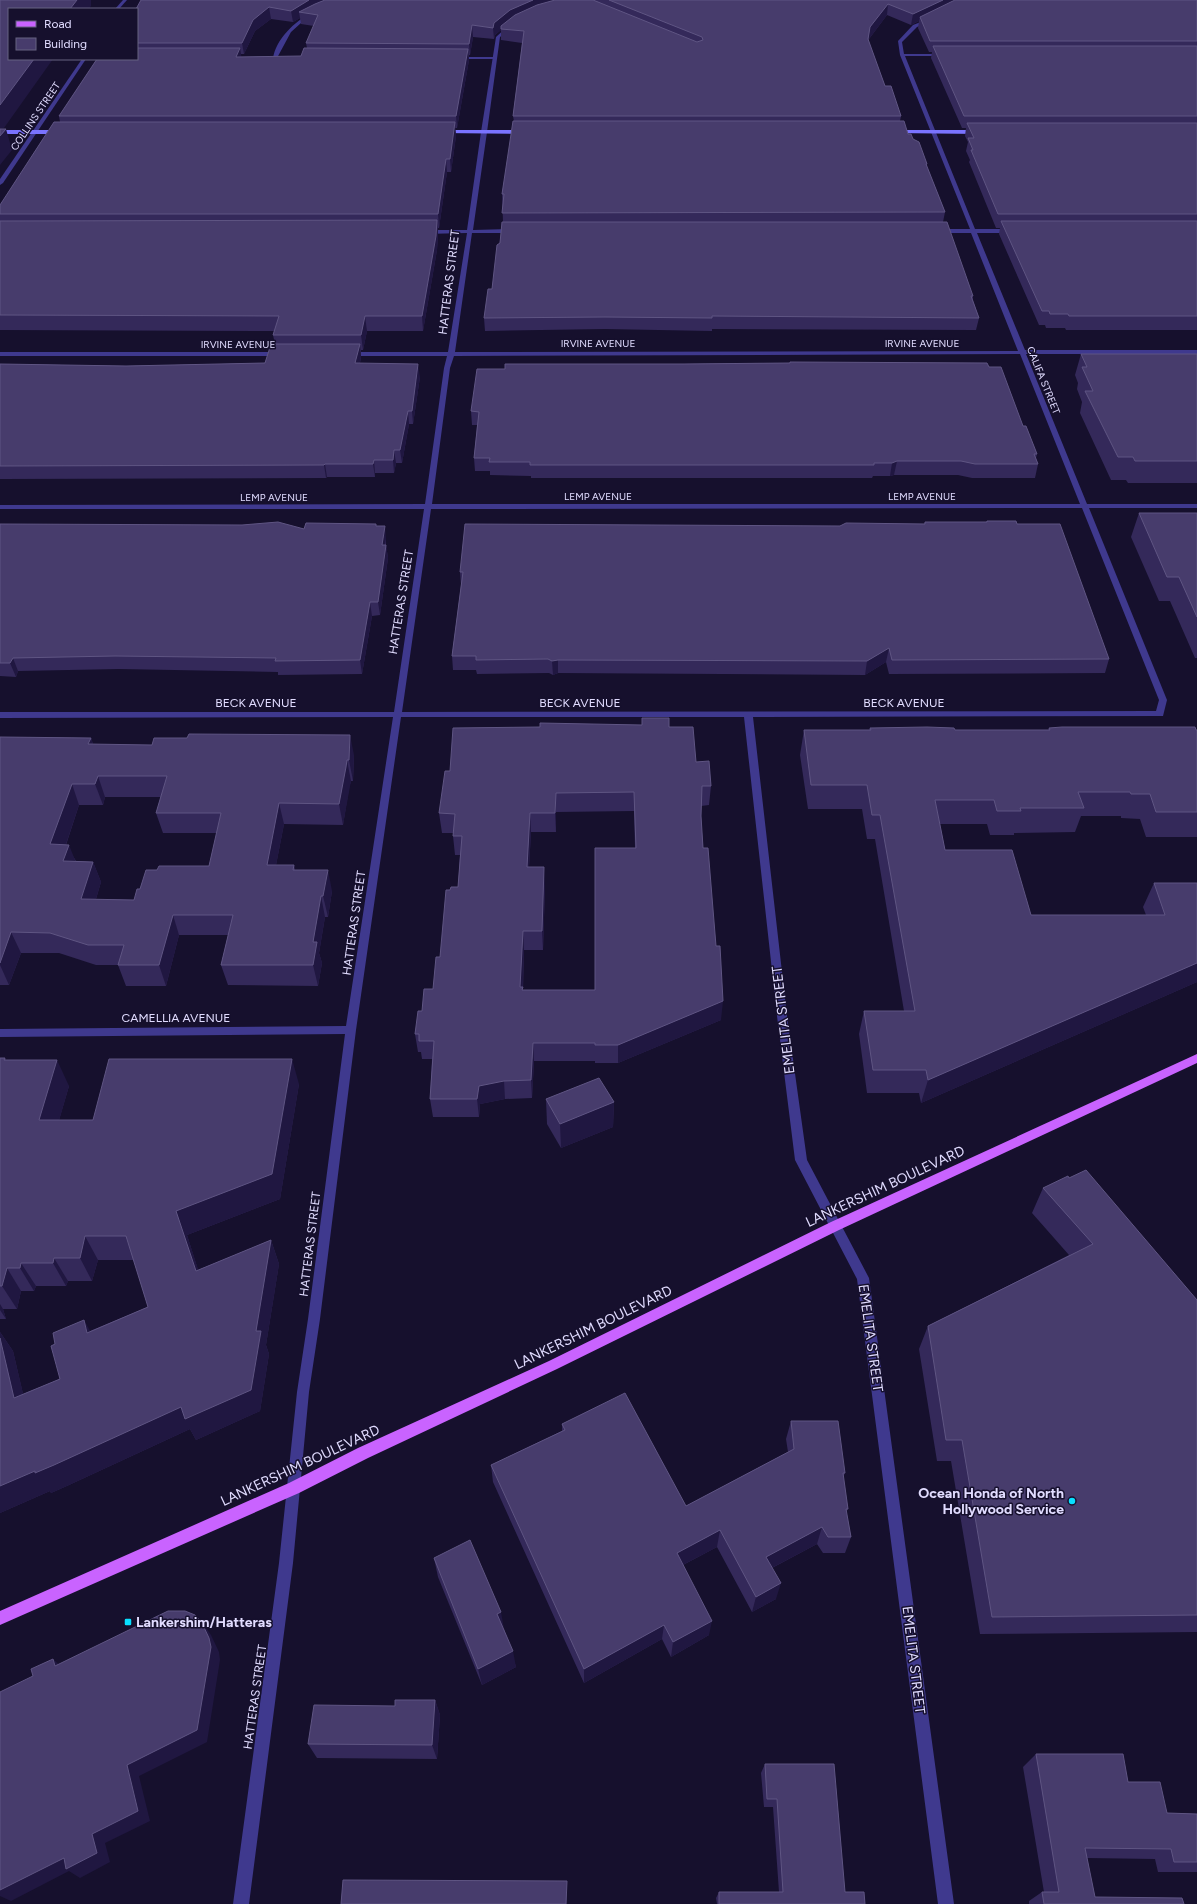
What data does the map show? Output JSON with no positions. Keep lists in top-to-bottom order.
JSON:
{
  "streets": {
    "main road": ["LANKERSHIM BOULEVARD"],
    "street": [
      "COLLINS STREET",
      "HATTERAS STREET",
      "IRVINE AVENUE",
      "CALIFA STREET",
      "LEMP AVENUE",
      "BECK AVENUE",
      "CAMELLIA AVENUE",
      "EMELITA STREET"
    ]
  },
  "crossings": [
    ["HATTERAS STREET", "IRVINE AVENUE"],
    ["HATTERAS STREET", "LEMP AVENUE"],
    ["HATTERAS STREET", "BECK AVENUE"],
    ["HATTERAS STREET", "CAMELLIA AVENUE"],
    ["HATTERAS STREET", "LANKERSHIM BOULEVARD"],
    ["IRVINE AVENUE", "CALIFA STREET"],
    ["CALIFA STREET", "LEMP AVENUE"],
    ["CALIFA STREET", "BECK AVENUE"],
    ["BECK AVENUE", "EMELITA STREET"],
    ["EMELITA STREET", "LANKERSHIM BOULEVARD"]
  ],
  "places": {
    "other": ["Ocean Honda of North Hollywood Service"],
    "transit": ["Lankershim/Hatteras"]
  },
  "legend": ["Road", "Building"]
}
